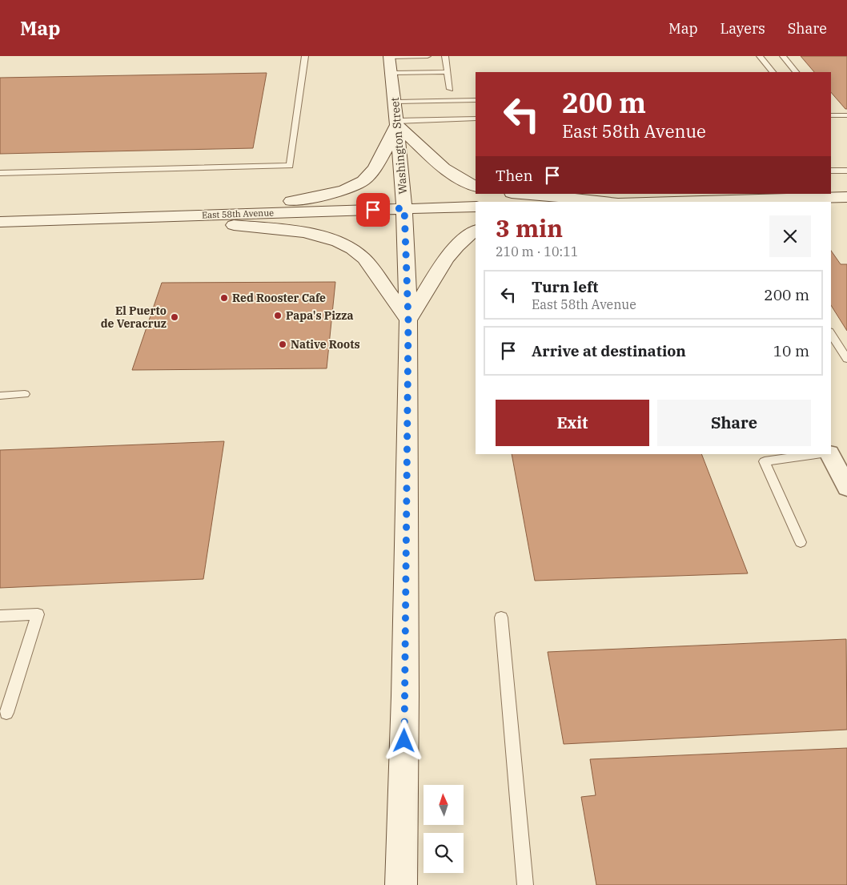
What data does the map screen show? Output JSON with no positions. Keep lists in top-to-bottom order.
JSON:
{
  "streets": {
    "main road": ["Washington Street", "East 58th Avenue"]
  },
  "crossings": [
    ["Washington Street", "East 58th Avenue"]
  ],
  "places": [
    "Red Rooster Cafe",
    "Papa's Pizza",
    "El Puerto de Veracruz",
    "Native Roots"
  ],
  "north": "top",
  "page": {
    "header": "Map",
    "nav": ["Map", "Layers", "Share"],
    "turn": ["200 m", "East 58th Avenue"],
    "then": "Then",
    "heading": ["3 min", "210 m · 10:11"],
    "list": [
      {
        "name": "Turn left",
        "note": "East 58th Avenue",
        "value": "200 m"
      },
      {
        "name": "Arrive at destination",
        "value": "10 m"
      }
    ],
    "buttons": ["Exit", "Share"]
  }
}
